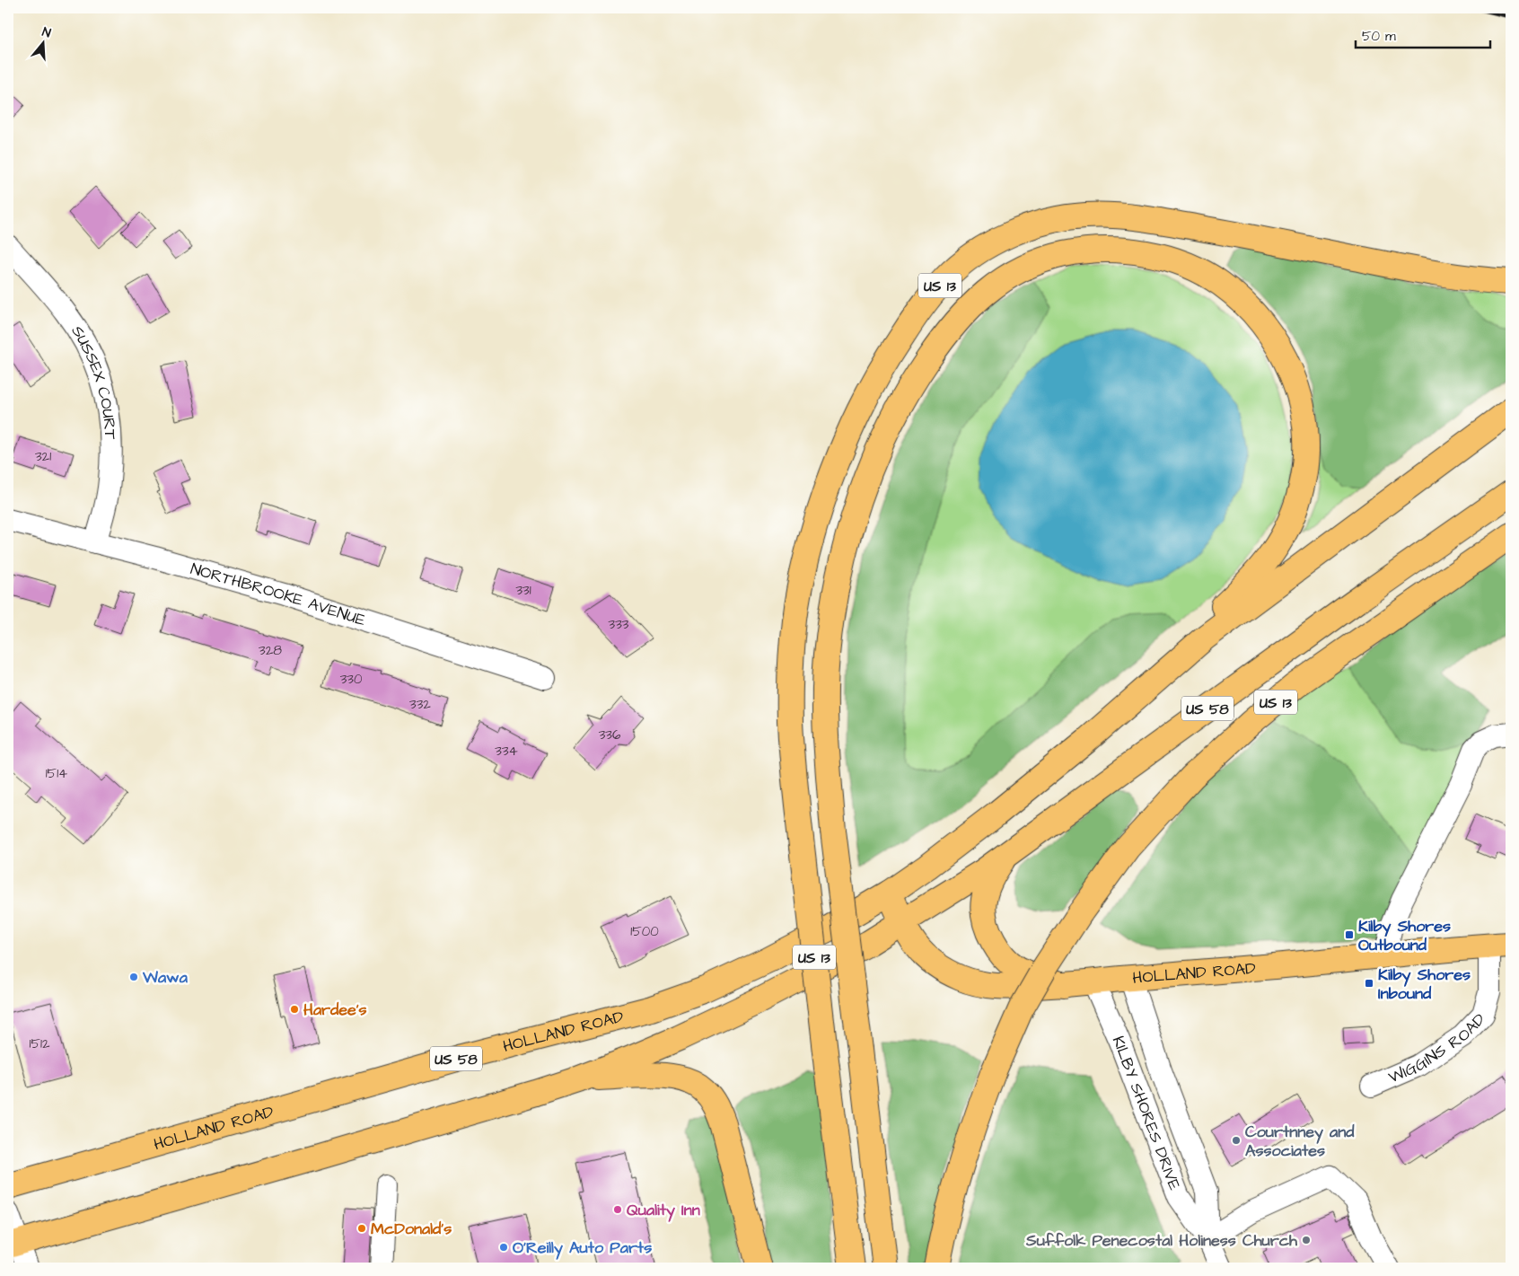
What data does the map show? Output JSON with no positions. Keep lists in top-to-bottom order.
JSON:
{
  "streets": {
    "main road": ["US 13", "US 58", "HOLLAND ROAD"],
    "street": [
      "SUSSEX COURT",
      "NORTHBROOKE AVENUE",
      "WIGGINS ROAD",
      "KILBY SHORES DRIVE"
    ]
  },
  "crossings": [
    ["SUSSEX COURT", "NORTHBROOKE AVENUE"],
    ["US 58", "HOLLAND ROAD"],
    ["HOLLAND ROAD", "WIGGINS ROAD"],
    ["HOLLAND ROAD", "KILBY SHORES DRIVE"]
  ],
  "places": {
    "transit": ["Kilby Shores Outbound", "Kilby Shores Inbound"],
    "other": [
      "Wawa",
      "Hardee's",
      "Courtnney and Associates",
      "Quality Inn",
      "McDonald's",
      "Suffolk Penecostal Holiness Church",
      "O'Reilly Auto Parts"
    ]
  },
  "house_numbers": [
    "321",
    "331",
    "333",
    "328",
    "330",
    "332",
    "336",
    "334",
    "1514",
    "1500",
    "1512"
  ],
  "scale_bar": "50 m",
  "north": "top"
}
